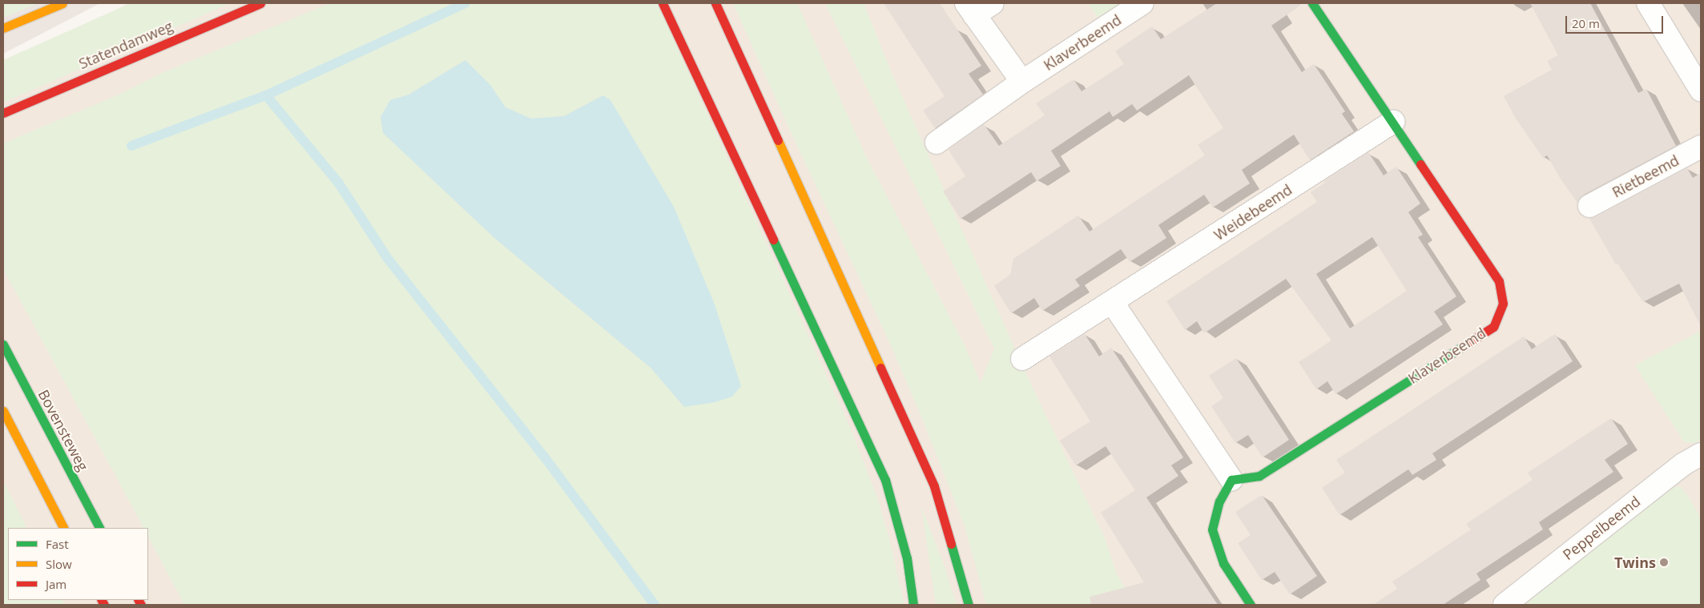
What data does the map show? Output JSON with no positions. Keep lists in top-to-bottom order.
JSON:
{
  "streets": {
    "main road": ["Klaverbeemd", "Statendamweg", "Bovensteweg"],
    "street": ["Rietbeemd", "Weidebeemd", "Peppelbeemd"]
  },
  "crossings": [
    ["Klaverbeemd", "Weidebeemd"]
  ],
  "places": ["Twins"],
  "legend": ["Fast", "Slow", "Jam"],
  "scale_bar": "20 m"
}
